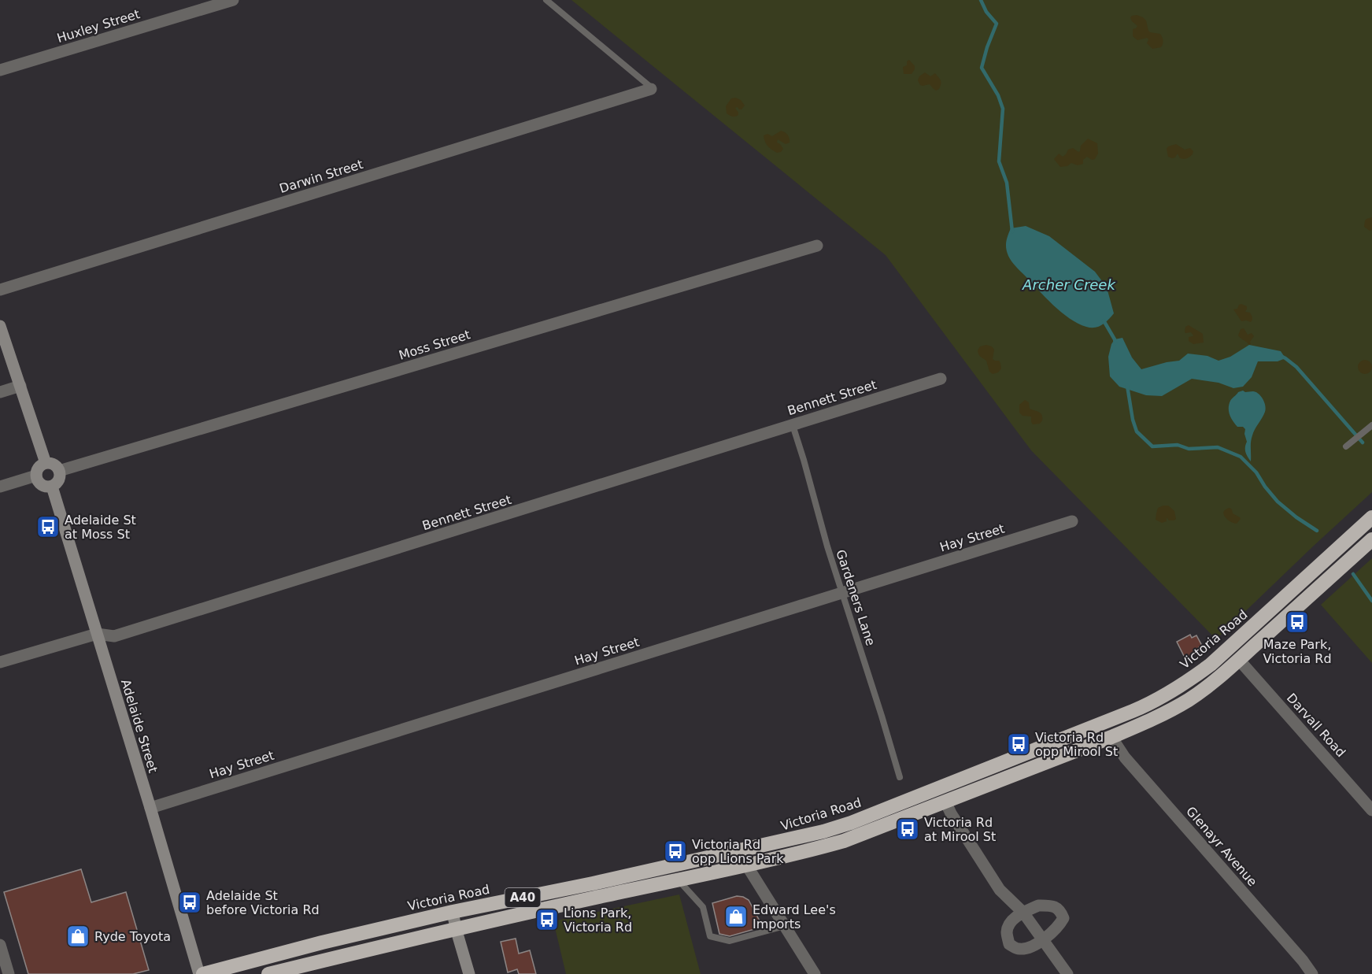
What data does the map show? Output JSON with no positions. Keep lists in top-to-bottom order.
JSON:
{
  "streets": {
    "highway": ["Victoria Road", "A40"],
    "street": [
      "Huxley Street",
      "Darwin Street",
      "Moss Street",
      "Bennett Street",
      "Hay Street",
      "Darvall Road",
      "Adelaide Street",
      "Glenayr Avenue"
    ],
    "lane": ["Gardeners Lane"]
  },
  "crossings": [
    ["Moss Street", "Adelaide Street"],
    ["Bennett Street", "Gardeners Lane"],
    ["Bennett Street", "Adelaide Street"],
    ["Hay Street", "Gardeners Lane"],
    ["Hay Street", "Adelaide Street"],
    ["Darvall Road", "A40"],
    ["Glenayr Avenue", "A40"]
  ],
  "water": ["Archer Creek"],
  "places": {
    "bus stop": [
      "Adelaide St at Moss St",
      "Maze Park, Victoria Rd",
      "Victoria Rd opp Mirool St",
      "Victoria Rd at Mirool St",
      "Victoria Rd opp Lions Park",
      "Adelaide St before Victoria Rd",
      "Lions Park, Victoria Rd"
    ],
    "shop": ["Edward Lee's Imports", "Ryde Toyota"]
  }
}
